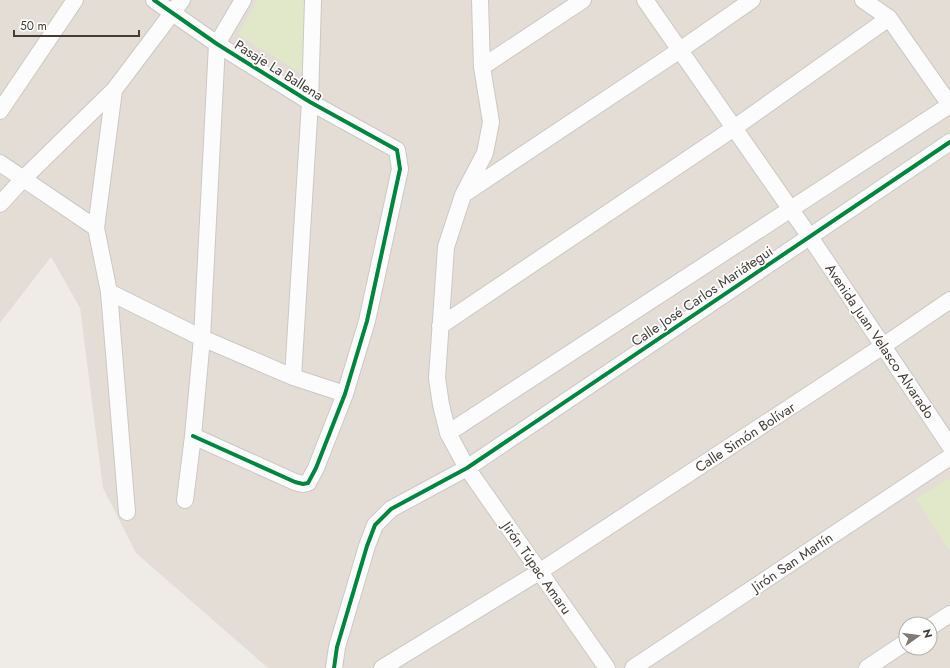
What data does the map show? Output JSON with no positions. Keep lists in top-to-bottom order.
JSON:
{
  "streets": {
    "street": [
      "Pasaje La Ballena",
      "Calle José Carlos Mariátegui",
      "Avenida Juan Velasco Alvarado",
      "Calle Simón Bolívar",
      "Jirón San Martín",
      "Jirón Túpac Amaru"
    ]
  },
  "crossings": [
    ["Calle José Carlos Mariátegui", "Avenida Juan Velasco Alvarado"],
    ["Calle José Carlos Mariátegui", "Jirón Túpac Amaru"],
    ["Avenida Juan Velasco Alvarado", "Calle Simón Bolívar"],
    ["Calle Simón Bolívar", "Jirón Túpac Amaru"]
  ],
  "scale_bar": "50 m",
  "north": "right"
}
